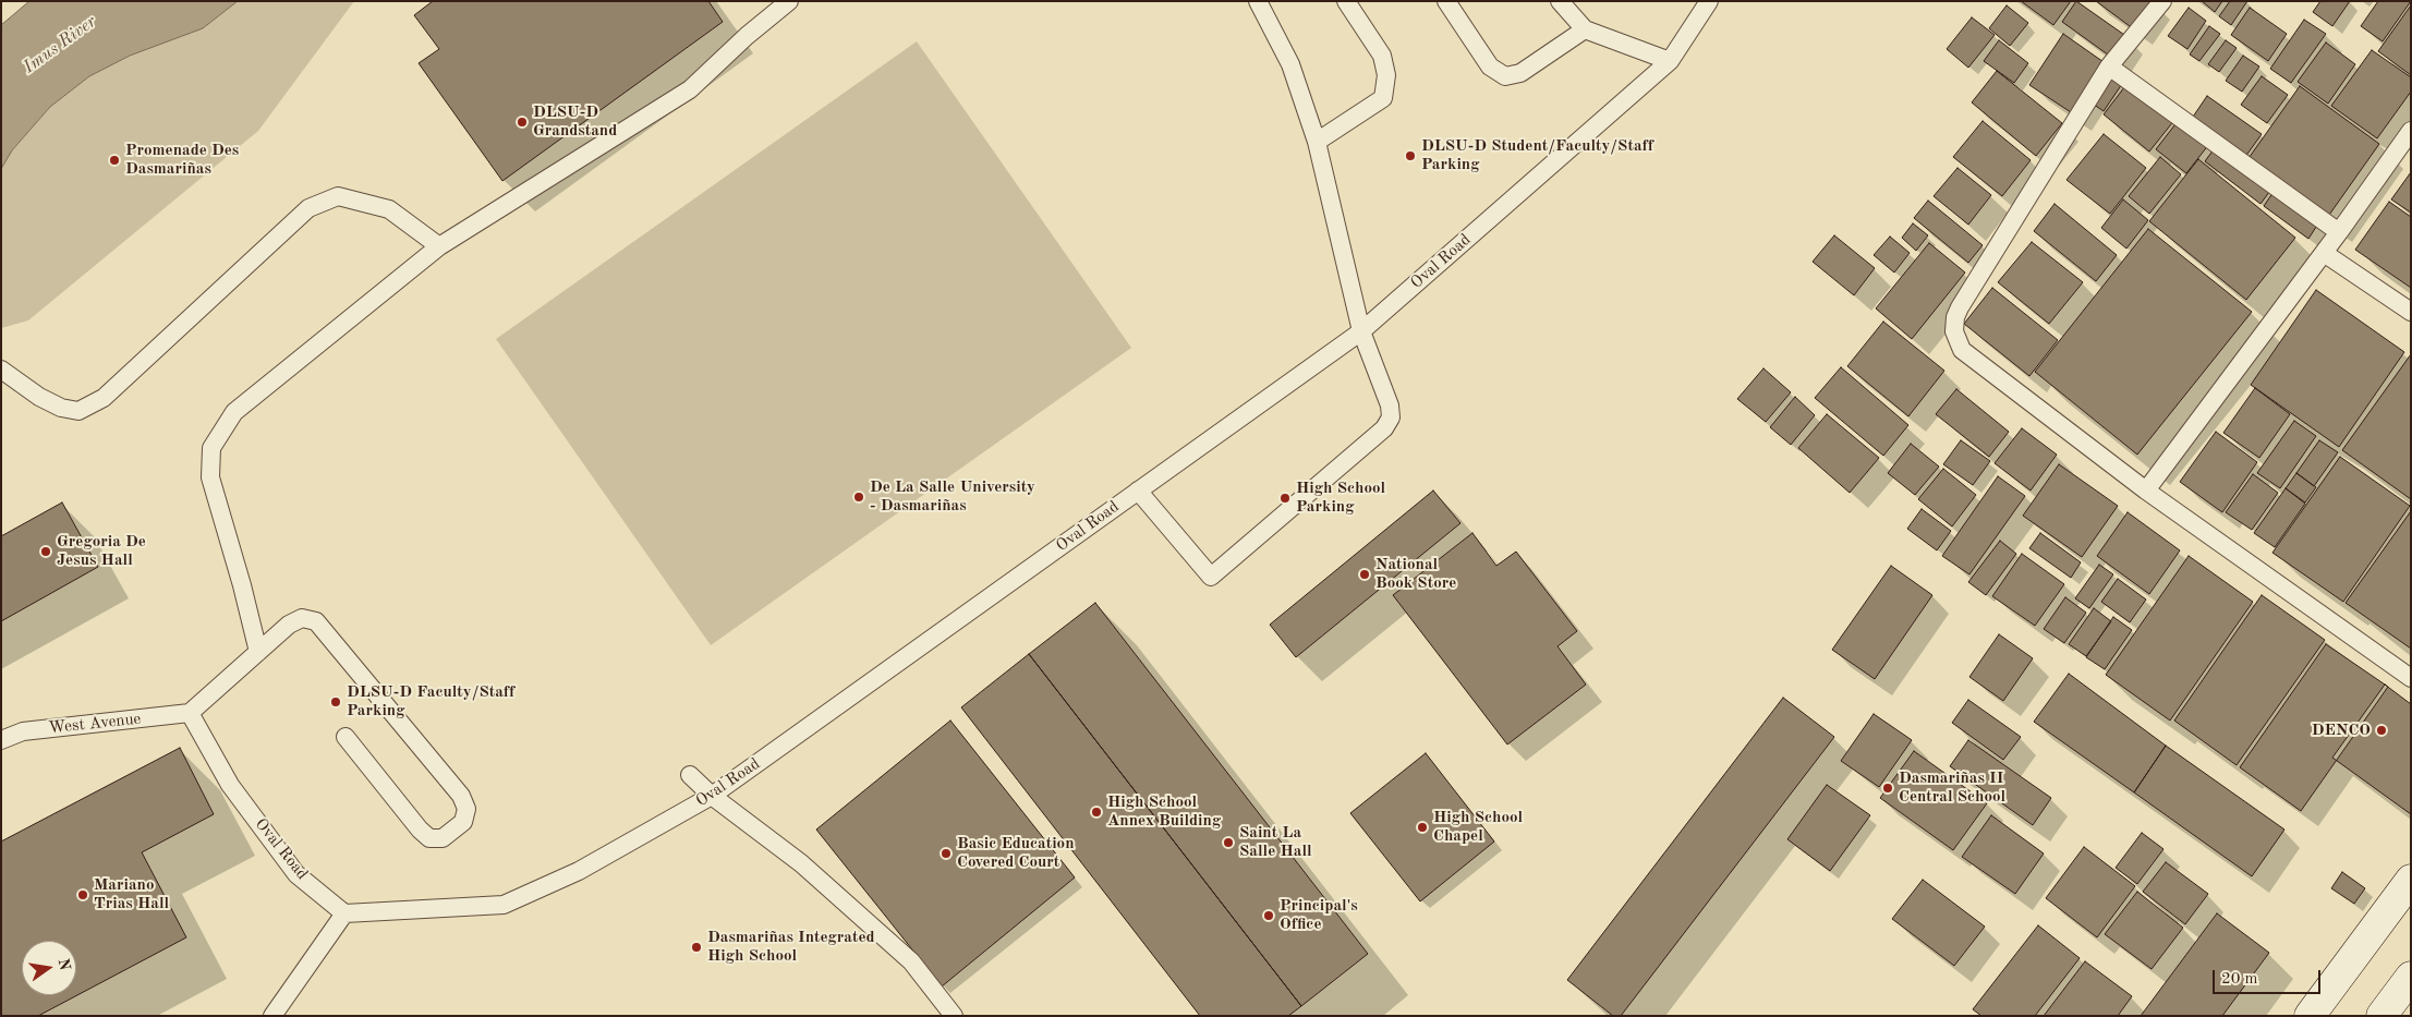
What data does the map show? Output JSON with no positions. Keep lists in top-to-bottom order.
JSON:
{
  "streets": {
    "lane": ["Oval Road", "West Avenue"]
  },
  "crossings": [
    ["Oval Road", "West Avenue"]
  ],
  "water": ["Imus River"],
  "places": [
    "DLSU-D Grandstand",
    "DLSU-D Student/Faculty/Staff Parking",
    "Promenade Des Dasmariñas",
    "De La Salle University - Dasmariñas",
    "High School Parking",
    "Gregoria De Jesus Hall",
    "National Book Store",
    "DLSU-D Faculty/Staff Parking",
    "DENCO",
    "Dasmariñas II Central School",
    "High School Annex Building",
    "High School Chapel",
    "Saint La Salle Hall",
    "Basic Education Covered Court",
    "Mariano Trias Hall",
    "Principal's Office",
    "Dasmariñas Integrated High School"
  ],
  "scale_bar": "20 m",
  "north": "right"
}
